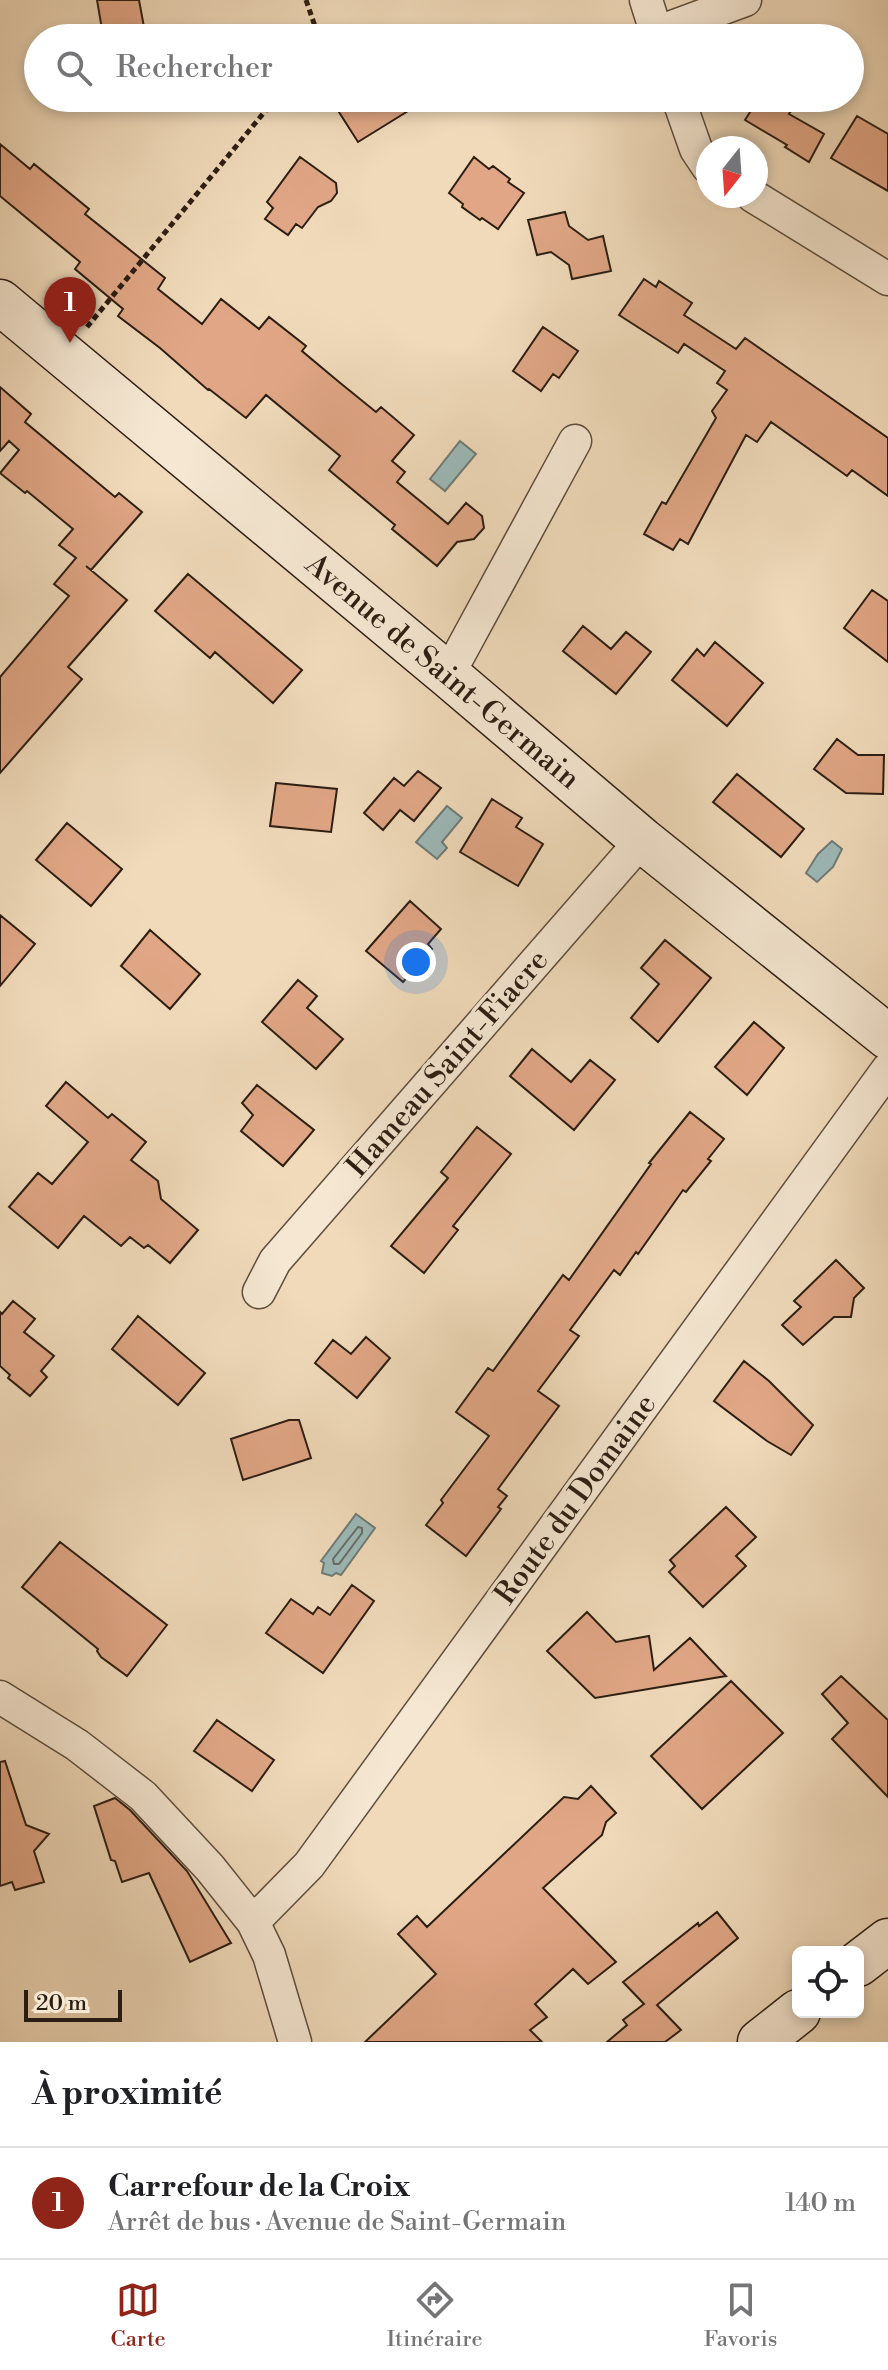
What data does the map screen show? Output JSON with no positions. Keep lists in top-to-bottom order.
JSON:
{
  "streets": {
    "main road": ["Avenue de Saint-Germain"],
    "street": ["Hameau Saint-Fiacre", "Route du Domaine"]
  },
  "crossings": [
    ["Avenue de Saint-Germain", "Hameau Saint-Fiacre"]
  ],
  "scale_bar": "20 m",
  "north": "bottom",
  "page": {
    "search": "Rechercher",
    "pins": "1",
    "scale": "20 m",
    "heading": "À proximité",
    "list": [
      {
        "mark": "1",
        "name": "Carrefour de la Croix",
        "note": "Arrêt de bus · Avenue de Saint-Germain",
        "value": "140 m"
      }
    ],
    "nav": ["Carte", "Itinéraire", "Favoris"]
  }
}
